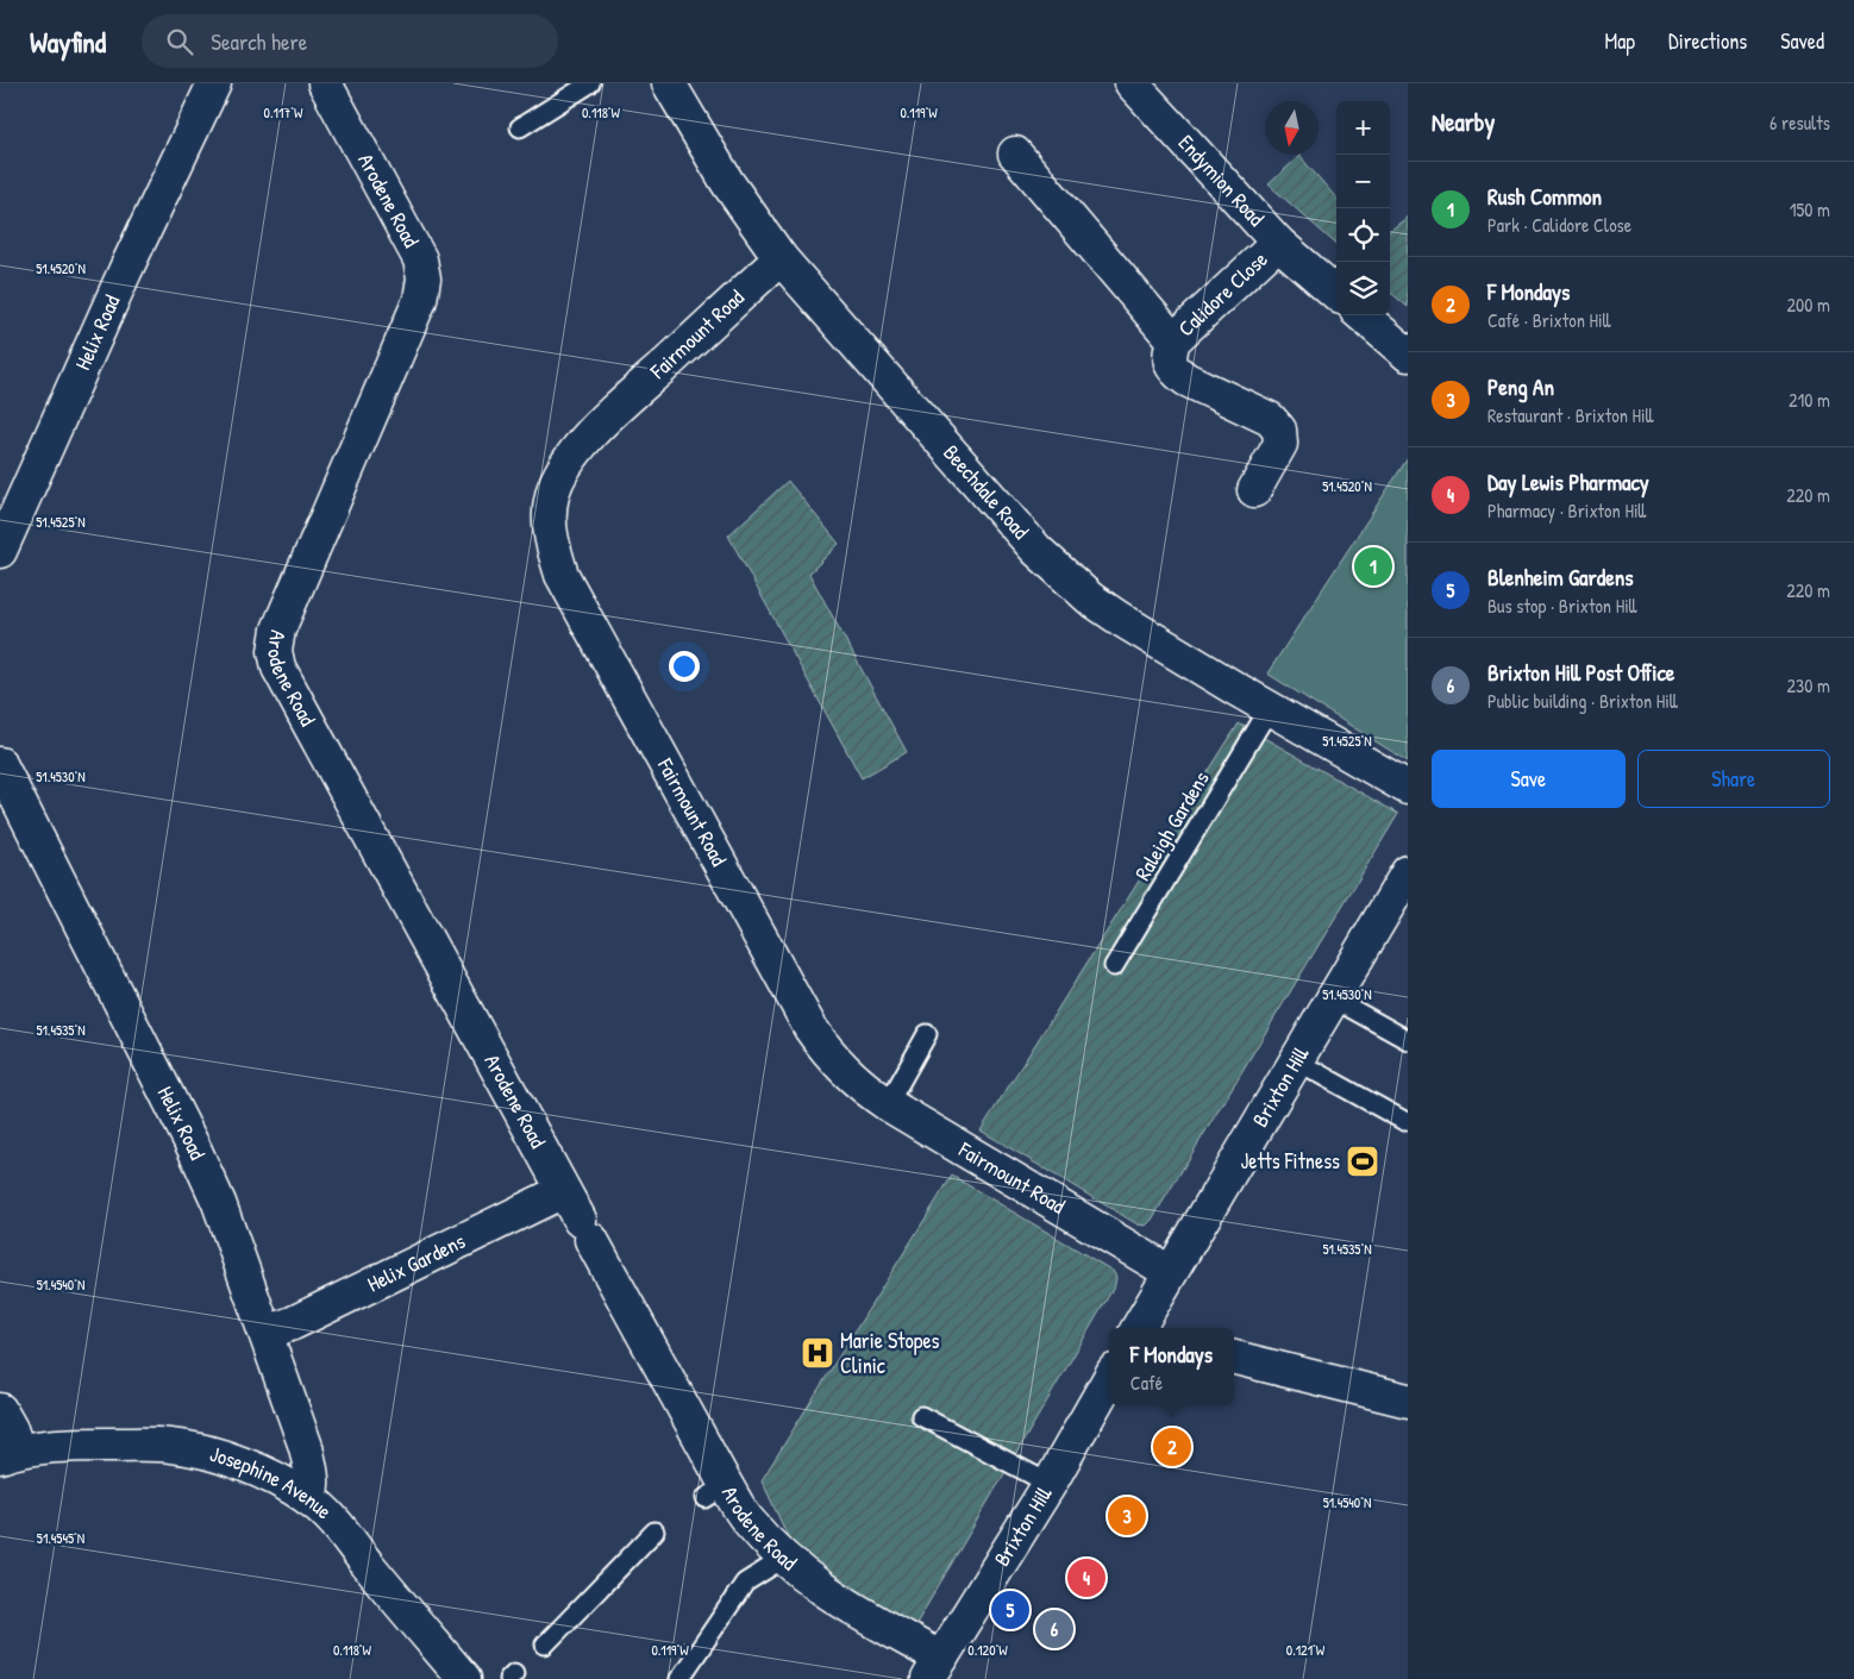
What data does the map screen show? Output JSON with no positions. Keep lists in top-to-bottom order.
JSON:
{
  "streets": {
    "main road": [
      "Endymion Road",
      "Arodene Road",
      "Calidore Close",
      "Helix Road",
      "Fairmount Road",
      "Beechdale Road",
      "Brixton Hill",
      "Helix Gardens",
      "Josephine Avenue"
    ],
    "lane": ["Raleigh Gardens"]
  },
  "crossings": [
    ["Endymion Road", "Calidore Close"],
    ["Arodene Road", "Brixton Hill"],
    ["Arodene Road", "Helix Gardens"],
    ["Helix Road", "Helix Gardens"],
    ["Helix Road", "Josephine Avenue"],
    ["Fairmount Road", "Beechdale Road"],
    ["Fairmount Road", "Brixton Hill"],
    ["Beechdale Road", "Raleigh Gardens"]
  ],
  "places": {
    "sports": ["Jetts Fitness"],
    "hospital": ["Marie Stopes Clinic"]
  },
  "north": "bottom",
  "page": {
    "header": "Wayfind",
    "search": "Search here",
    "nav": ["Map", "Directions", "Saved"],
    "heading": ["Nearby", "6 results"],
    "map_buttons": ["+", "−"],
    "list": [
      {
        "mark": "1",
        "name": "Rush Common",
        "note": "Park · Calidore Close",
        "value": "150 m"
      },
      {
        "mark": "2",
        "name": "F Mondays",
        "note": "Café · Brixton Hill",
        "value": "200 m"
      },
      {
        "mark": "3",
        "name": "Peng An",
        "note": "Restaurant · Brixton Hill",
        "value": "210 m"
      },
      {
        "mark": "4",
        "name": "Day Lewis Pharmacy",
        "note": "Pharmacy · Brixton Hill",
        "value": "220 m"
      },
      {
        "mark": "5",
        "name": "Blenheim Gardens",
        "note": "Bus stop · Brixton Hill",
        "value": "220 m"
      },
      {
        "mark": "6",
        "name": "Brixton Hill Post Office",
        "note": "Public building · Brixton Hill",
        "value": "230 m"
      }
    ],
    "pins": [
      "1",
      "2",
      "3",
      "4",
      "5",
      "6"
    ],
    "buttons": ["Save", "Share"],
    "popup": ["F Mondays", "Café"]
  },
  "coordinates": [
    "0.117°W",
    "0.118°W",
    "0.119°W",
    "51.4520°N",
    "51.4525°N",
    "51.4530°N",
    "51.4535°N",
    "51.4540°N",
    "51.4545°N",
    "0.120°W",
    "0.121°W"
  ]
}
